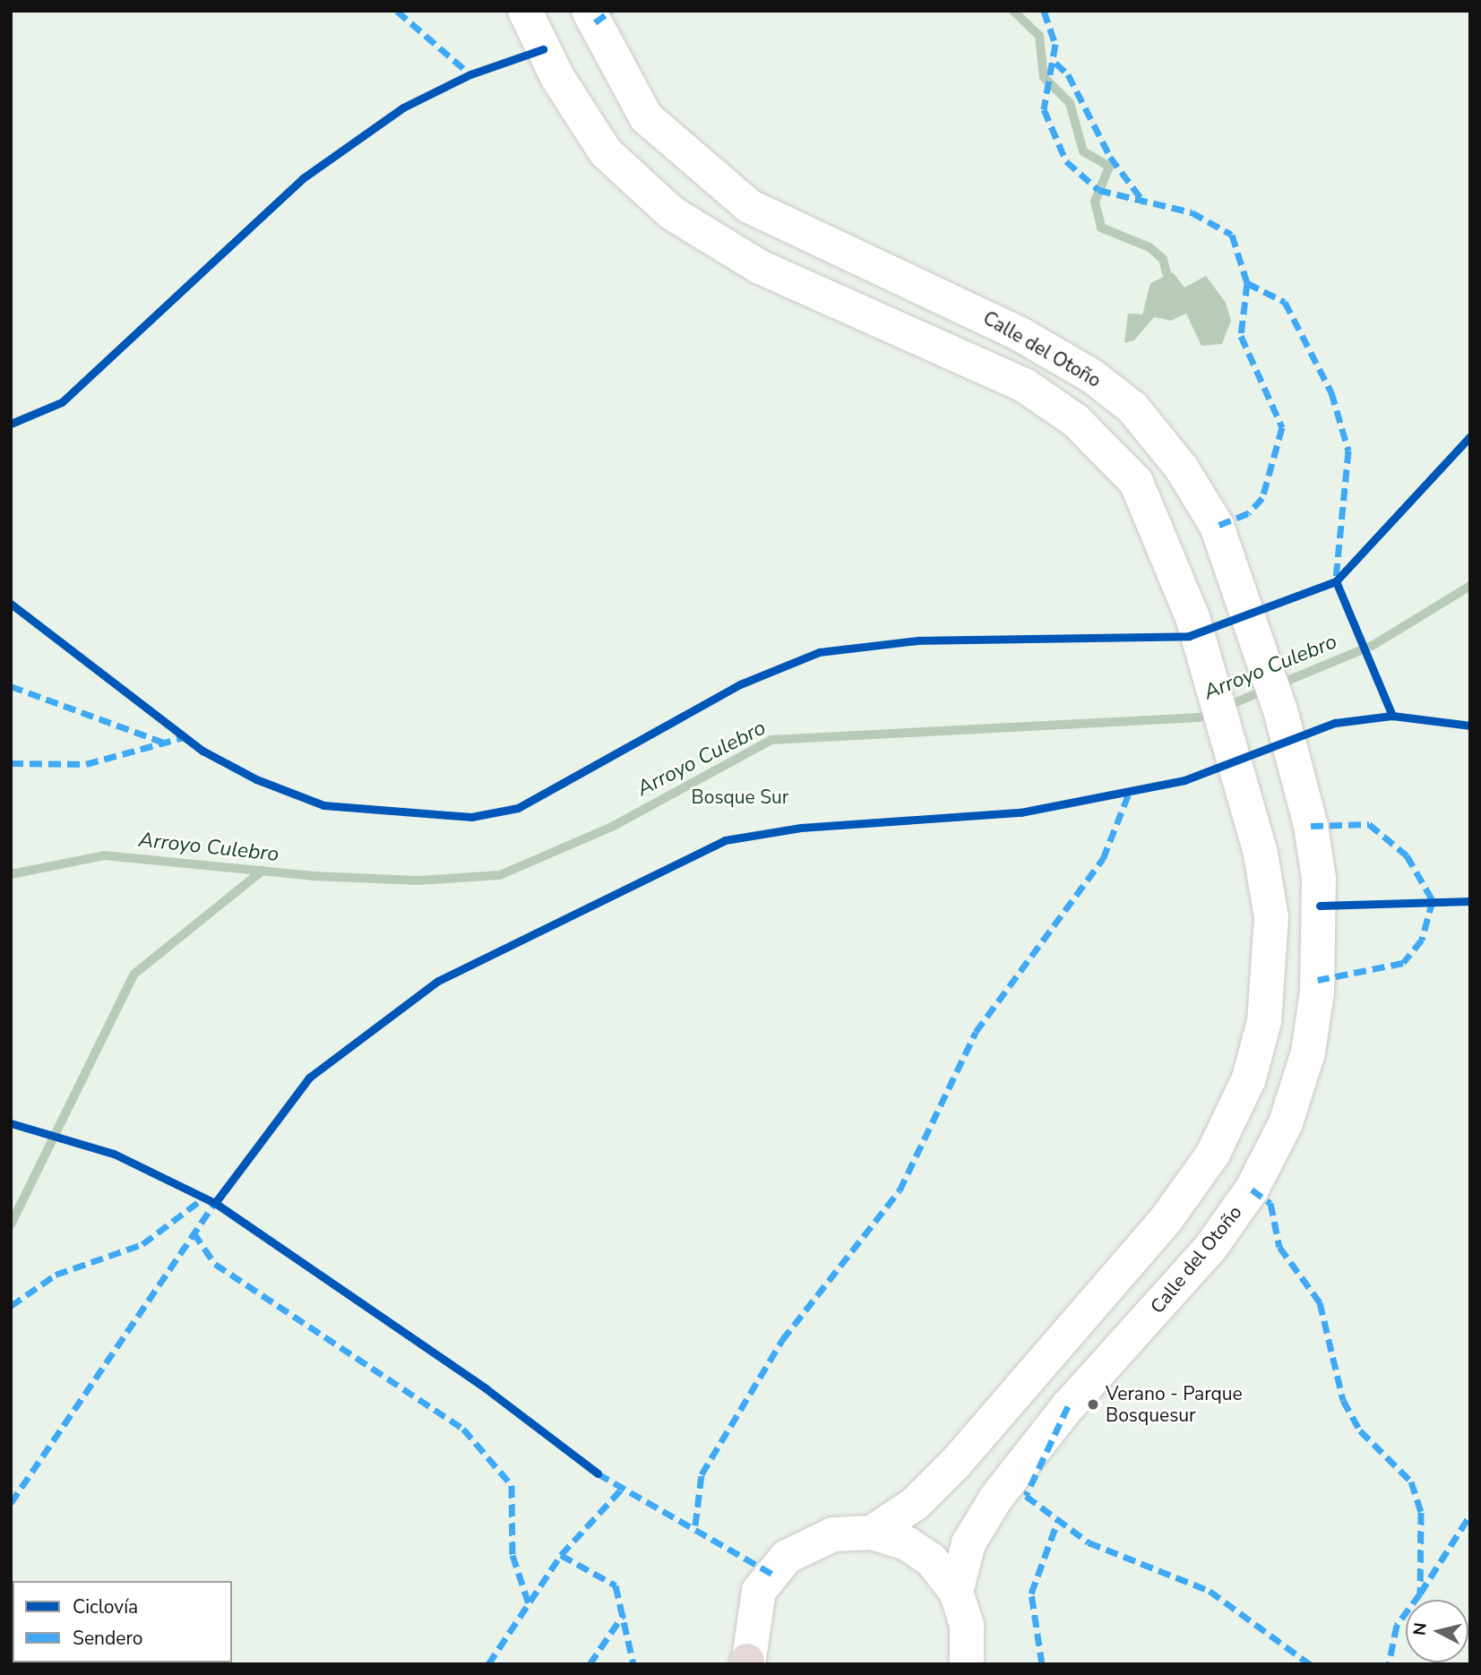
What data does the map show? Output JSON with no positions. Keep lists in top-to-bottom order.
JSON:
{
  "streets": {
    "street": ["Calle del Otoño"]
  },
  "water": ["Arroyo Culebro"],
  "parks": ["Bosque Sur"],
  "places": ["Verano - Parque Bosquesur"],
  "legend": ["Ciclovía", "Sendero"],
  "north": "left"
}
